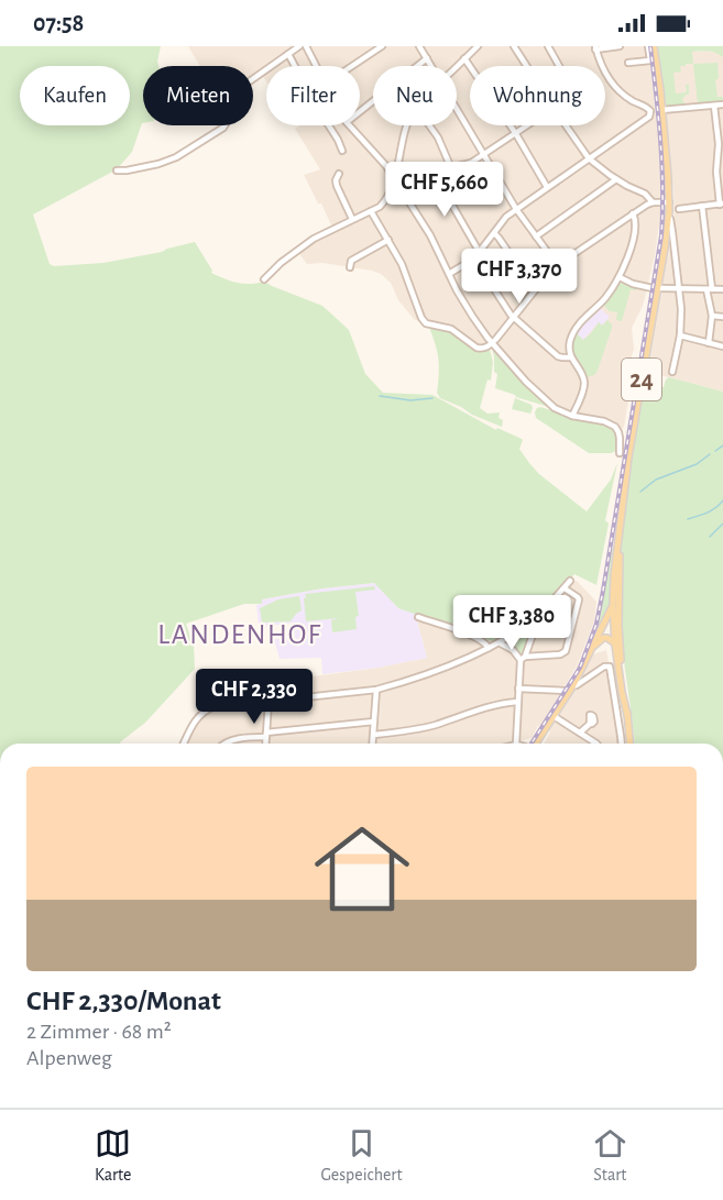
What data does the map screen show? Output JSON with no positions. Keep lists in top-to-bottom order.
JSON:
{
  "streets": {
    "main road": ["24"]
  },
  "districts": ["LANDENHOF"],
  "page": {
    "status": "07:58",
    "chip": [
      "Kaufen",
      "Mieten",
      "Filter",
      "Neu",
      "Wohnung"
    ],
    "price": [
      "CHF 5,660",
      "CHF 3,370",
      "CHF 3,380",
      "CHF 2,330"
    ],
    "list": [
      {
        "name": "CHF 2,330/Monat",
        "note": "2 Zimmer · 68 m² · Alpenweg"
      }
    ],
    "tabs": ["Karte", "Gespeichert", "Start"]
  }
}
